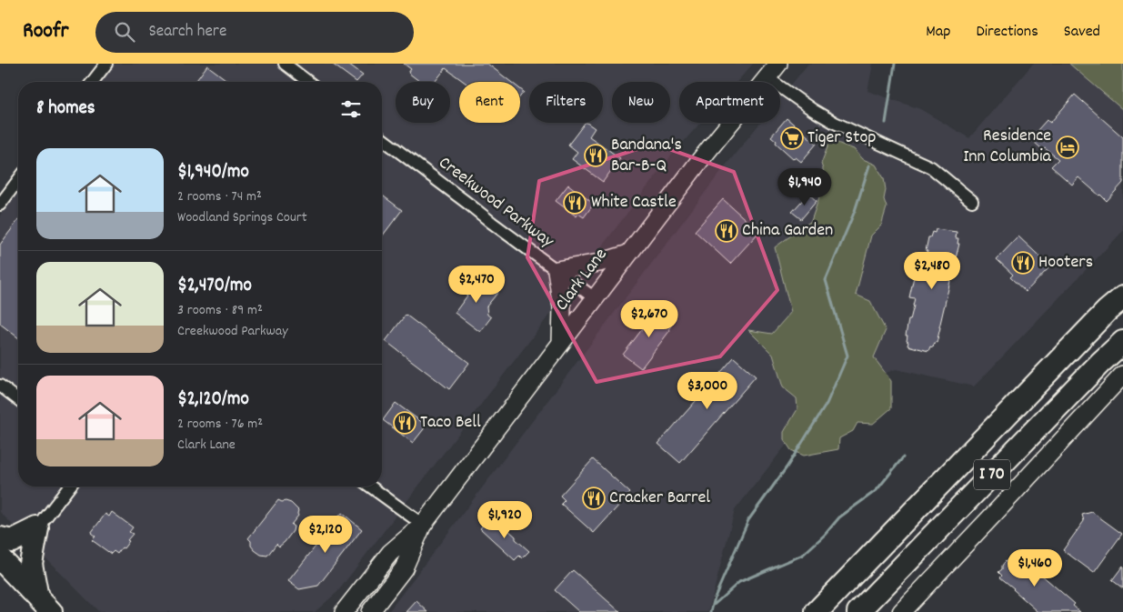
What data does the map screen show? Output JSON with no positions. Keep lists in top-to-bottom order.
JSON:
{
  "streets": {
    "highway": ["I 70"],
    "main road": ["Clark Lane"],
    "street": ["Creekwood Parkway"]
  },
  "crossings": [
    ["Creekwood Parkway", "Clark Lane"]
  ],
  "places": {
    "supermarket": ["Tiger Stop"],
    "hotel": ["Residence Inn Columbia"],
    "restaurant": [
      "Bandana's Bar-B-Q",
      "White Castle",
      "China Garden",
      "Hooters",
      "Taco Bell",
      "Cracker Barrel"
    ]
  },
  "page": {
    "header": "Roofr",
    "search": "Search here",
    "nav": ["Map", "Directions", "Saved"],
    "chip": [
      "Buy",
      "Rent",
      "Filters",
      "New",
      "Apartment"
    ],
    "heading": "8 homes",
    "list": [
      {
        "name": "$1,940/mo",
        "note": "2 rooms · 74 m² · Woodland Springs Court"
      },
      {
        "name": "$2,470/mo",
        "note": "3 rooms · 89 m² · Creekwood Parkway"
      },
      {
        "name": "$2,120/mo",
        "note": "2 rooms · 76 m² · Clark Lane"
      }
    ],
    "price": [
      "$1,940",
      "$2,480",
      "$2,470",
      "$2,670",
      "$3,000",
      "$1,920",
      "$2,120",
      "$1,460"
    ]
  }
}
